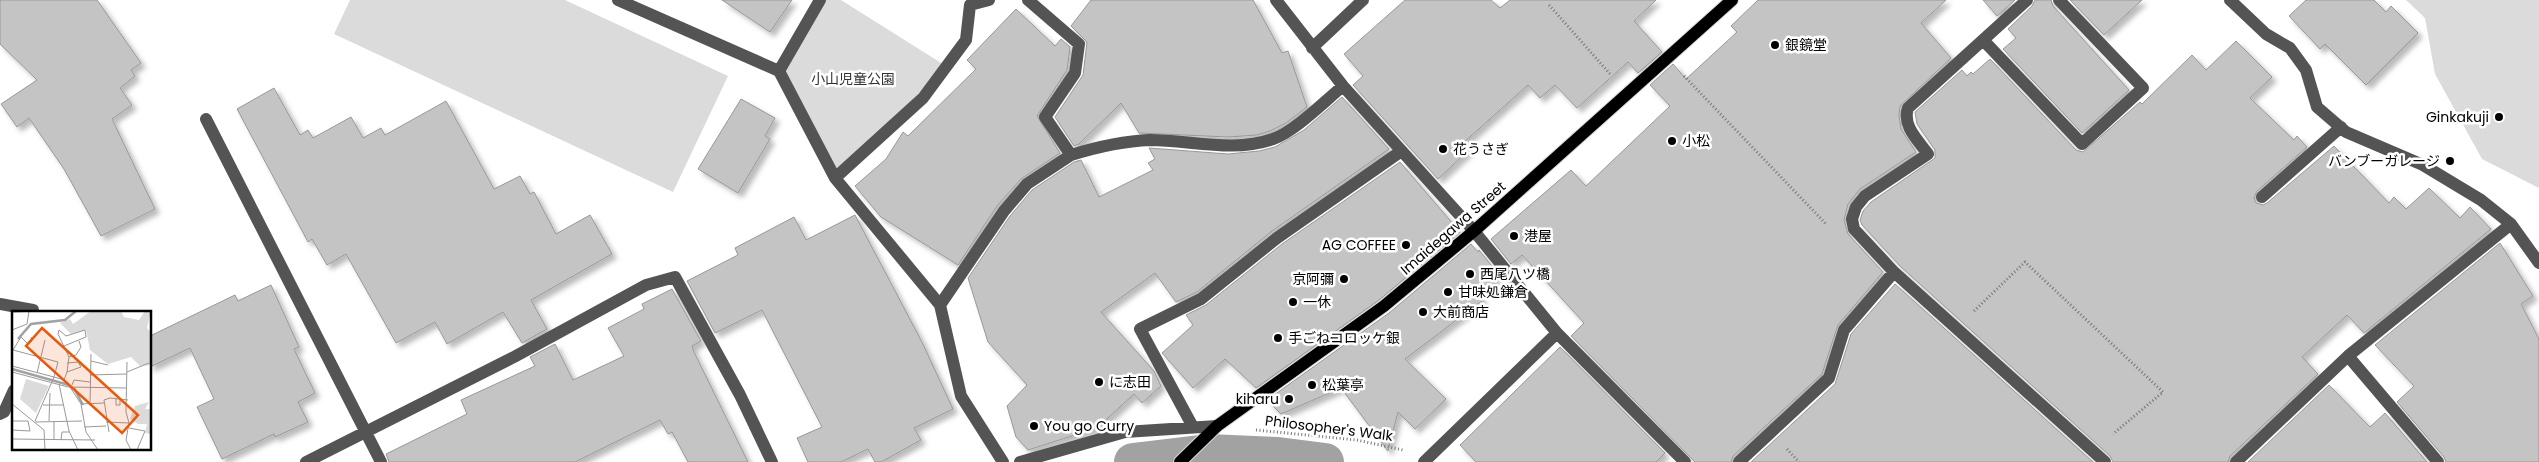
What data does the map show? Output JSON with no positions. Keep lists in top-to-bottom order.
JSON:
{
  "streets": {
    "main road": ["Imaidegawa Street"],
    "path": ["Philosopher's Walk"]
  },
  "crossings": [
    ["Imaidegawa Street", "Philosopher's Walk"]
  ],
  "parks": ["小山児童公園"],
  "places": [
    "銀鏡堂",
    "Ginkakuji",
    "小松",
    "花うさぎ",
    "バンブーガレージ",
    "港屋",
    "AG COFFEE",
    "西尾八ツ橋",
    "京阿彌",
    "甘味処鎌倉",
    "一休",
    "大前商店",
    "手ごねコロッケ銀",
    "に志田",
    "松葉亭",
    "kiharu",
    "You go Curry"
  ]
}
